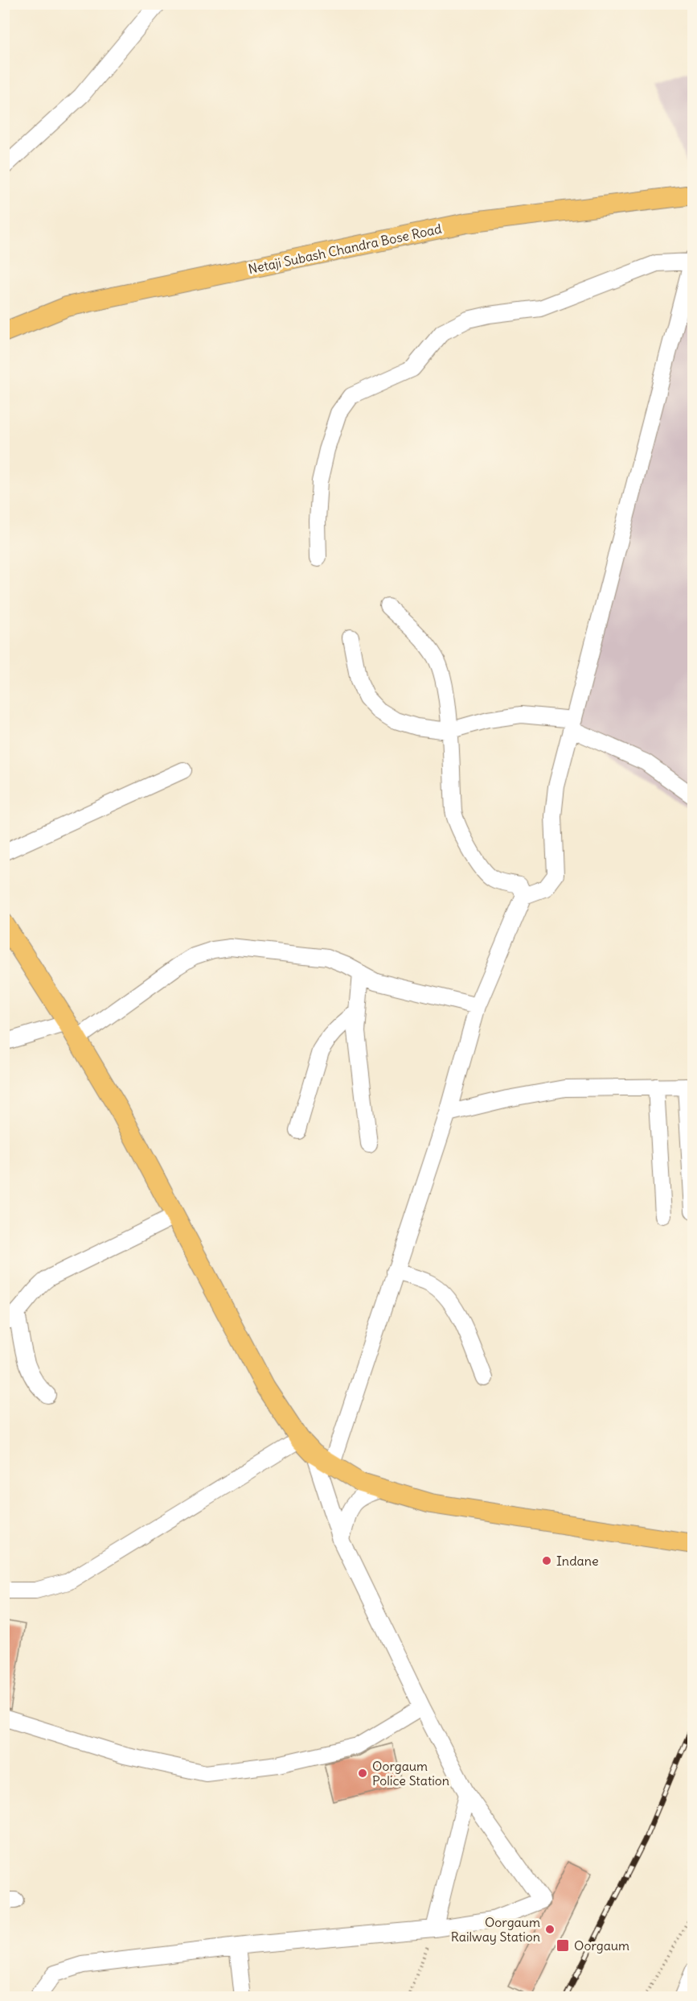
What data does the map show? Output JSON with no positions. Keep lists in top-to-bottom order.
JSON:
{
  "streets": {
    "main road": ["Netaji Subash Chandra Bose Road"]
  },
  "places": {
    "other": ["Indane", "Oorgaum Police Station", "Oorgaum Railway Station"],
    "transit": ["Oorgaum"]
  }
}
